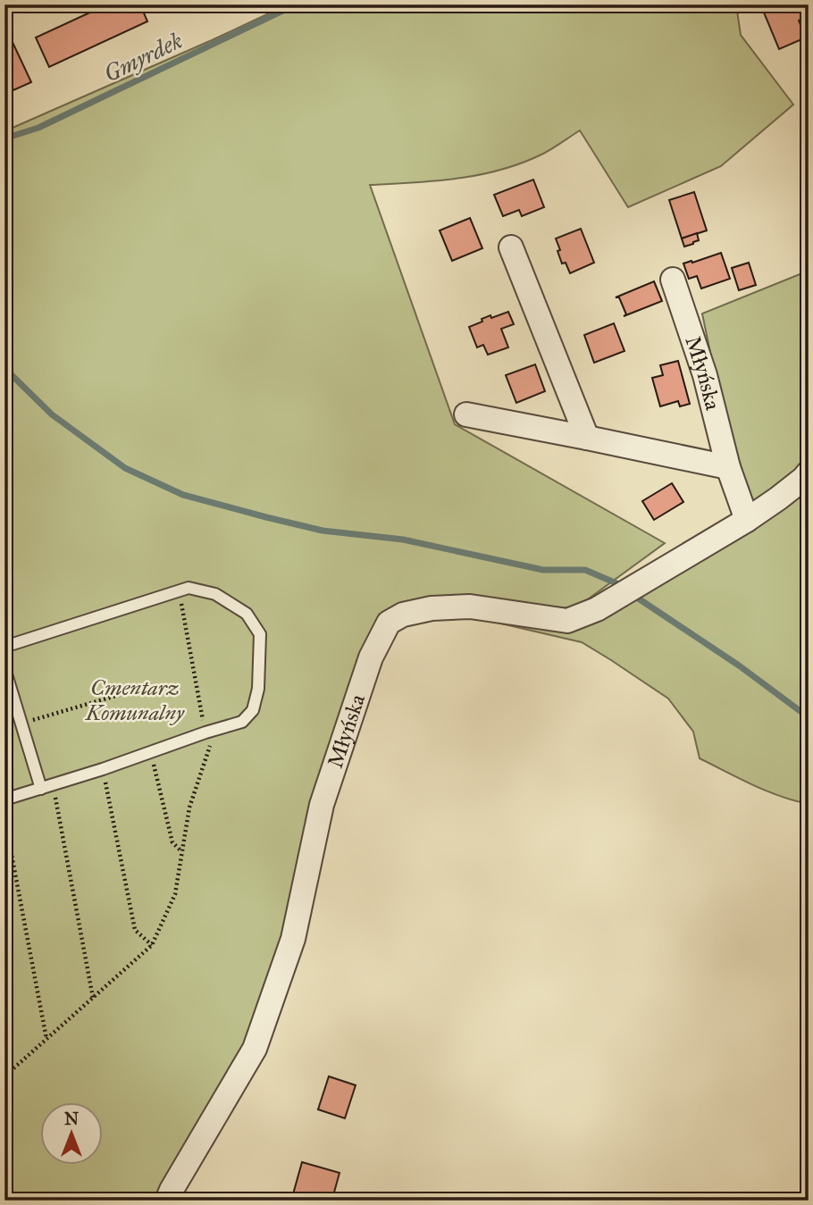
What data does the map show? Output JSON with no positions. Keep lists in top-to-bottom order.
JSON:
{
  "streets": {
    "street": ["Młyńska"]
  },
  "water": ["Gmyrdek"],
  "parks": ["Cmentarz Komunalny"],
  "north": "top"
}
